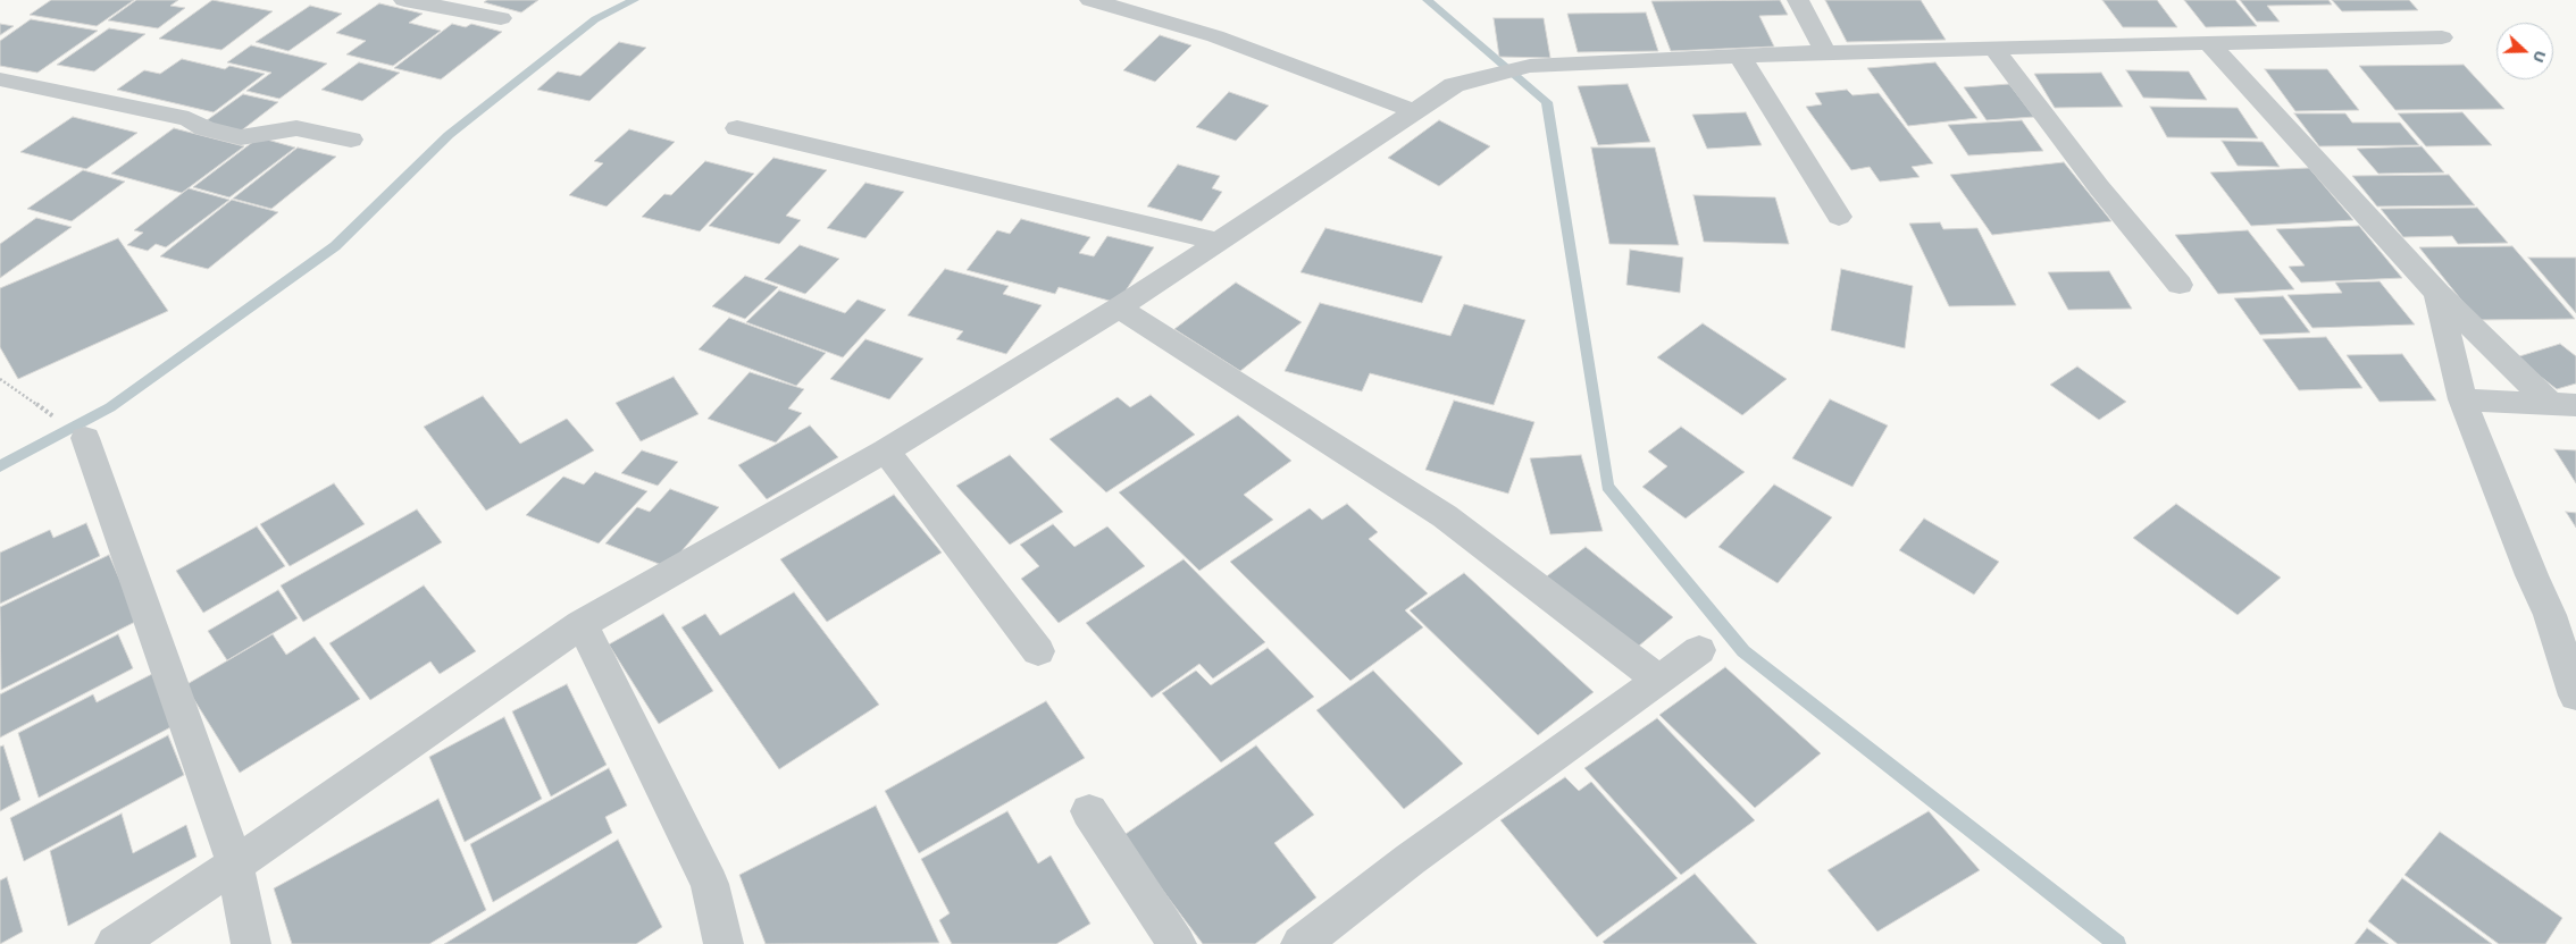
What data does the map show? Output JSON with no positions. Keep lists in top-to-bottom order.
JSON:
{
  "north": "right"
}
